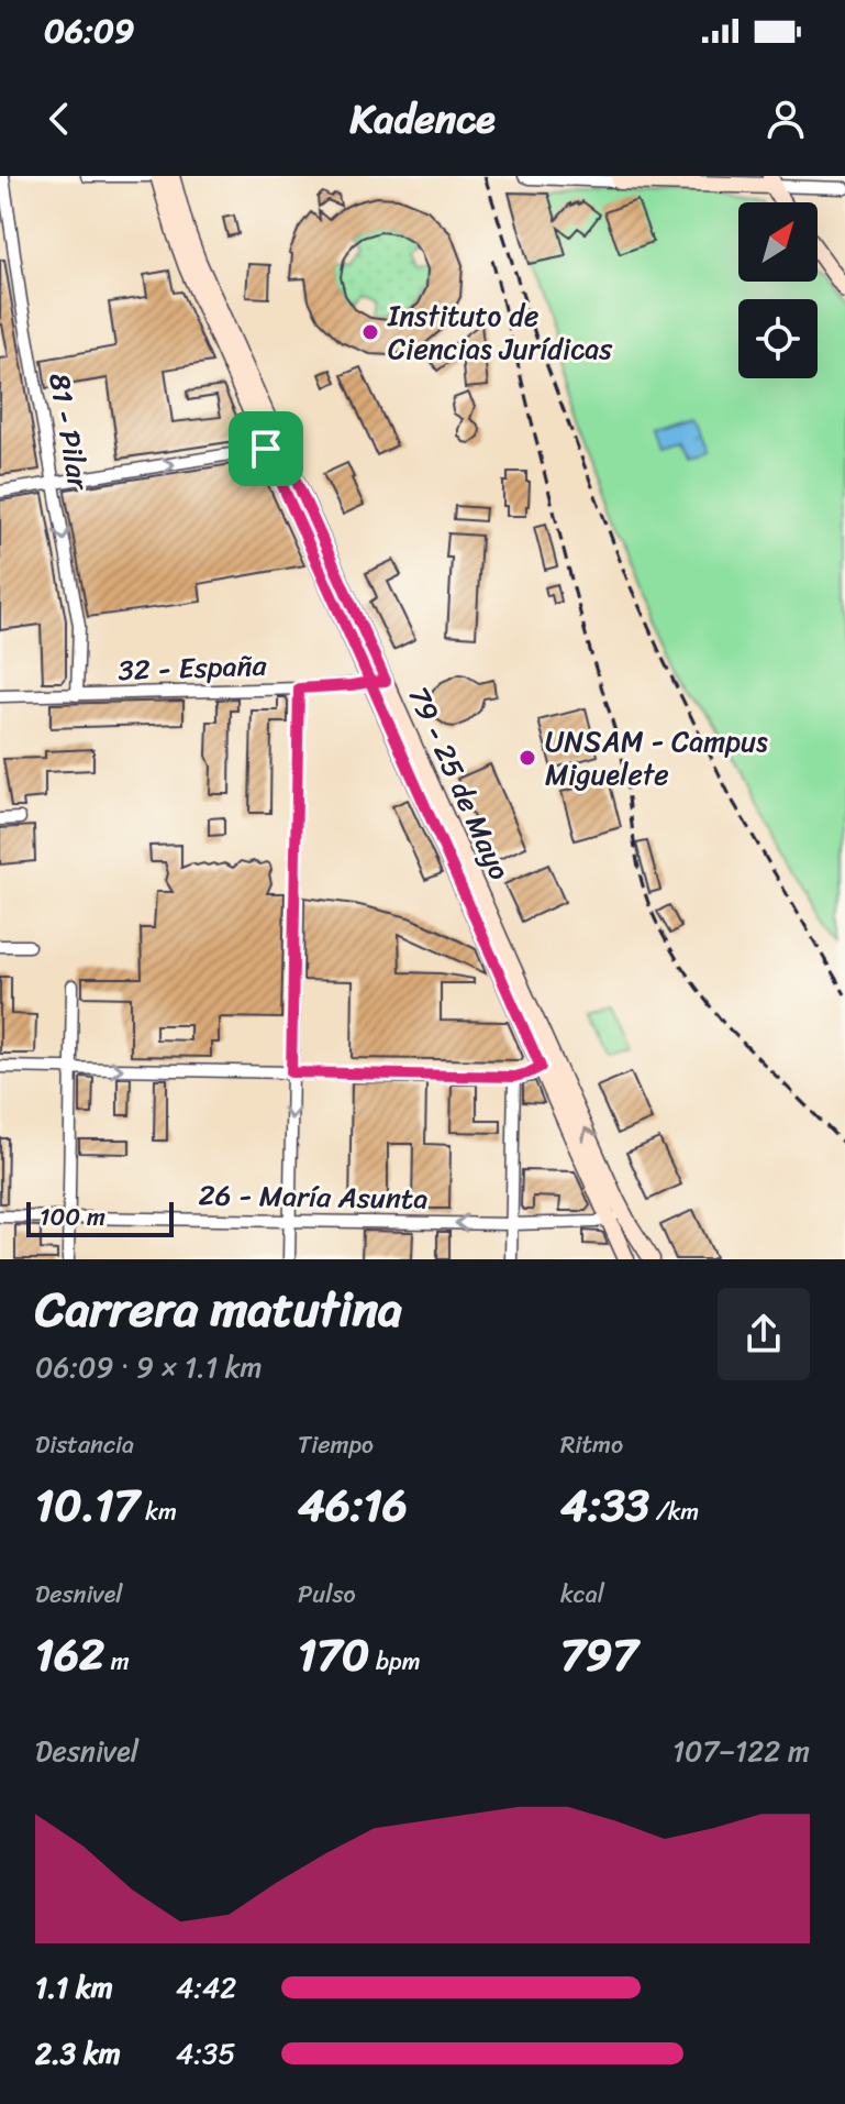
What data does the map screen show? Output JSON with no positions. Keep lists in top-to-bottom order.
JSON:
{
  "streets": {
    "main road": ["79 - 25 de Mayo"],
    "street": ["81 - Pilar", "32 - España", "26 - María Asunta"]
  },
  "crossings": [
    ["81 - Pilar", "32 - España"],
    ["32 - España", "79 - 25 de Mayo"],
    ["79 - 25 de Mayo", "26 - María Asunta"]
  ],
  "one_way": ["81 - Pilar", "26 - María Asunta"],
  "places": ["Instituto de Ciencias Jurídicas", "UNSAM - Campus Miguelete"],
  "scale_bar": "100 m",
  "north": "top right",
  "page": {
    "status": "06:09",
    "header": "Kadence",
    "scale": "100 m",
    "heading": ["Carrera matutina", "06:09 · 9 × 1.1 km"],
    "stats": [
      ["Distancia", "10.17 km"],
      ["Tiempo", "46:16"],
      ["Ritmo", "4:33 /km"],
      ["Desnivel", "162 m"],
      ["Pulso", "170 bpm"],
      ["kcal", "797"]
    ],
    "chart": ["Desnivel", "107–122 m"],
    "list": [
      {
        "name": "1.1 km",
        "note": "4:42"
      },
      {
        "name": "2.3 km",
        "note": "4:35"
      }
    ]
  }
}
